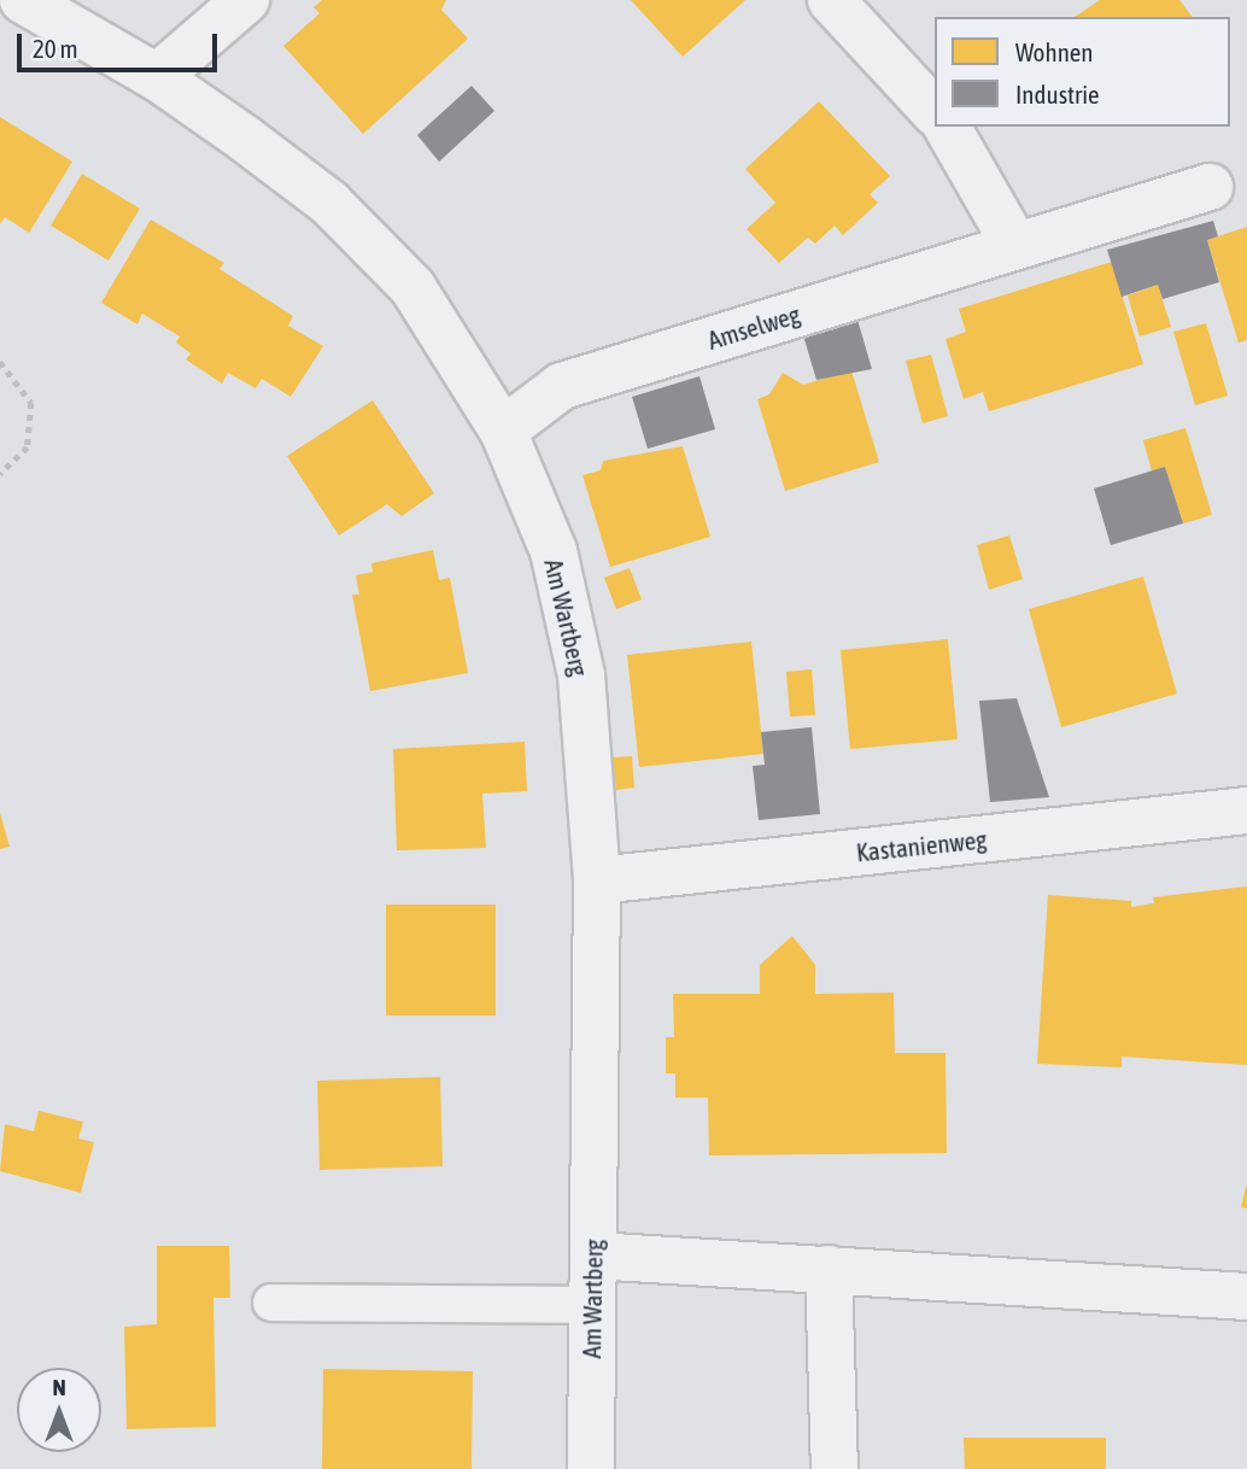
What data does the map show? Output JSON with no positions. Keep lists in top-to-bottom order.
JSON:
{
  "streets": {
    "street": ["Amselweg", "Am Wartberg", "Kastanienweg"]
  },
  "crossings": [
    ["Amselweg", "Am Wartberg"],
    ["Am Wartberg", "Kastanienweg"]
  ],
  "legend": ["Wohnen", "Industrie"],
  "scale_bar": "20 m",
  "north": "top"
}
